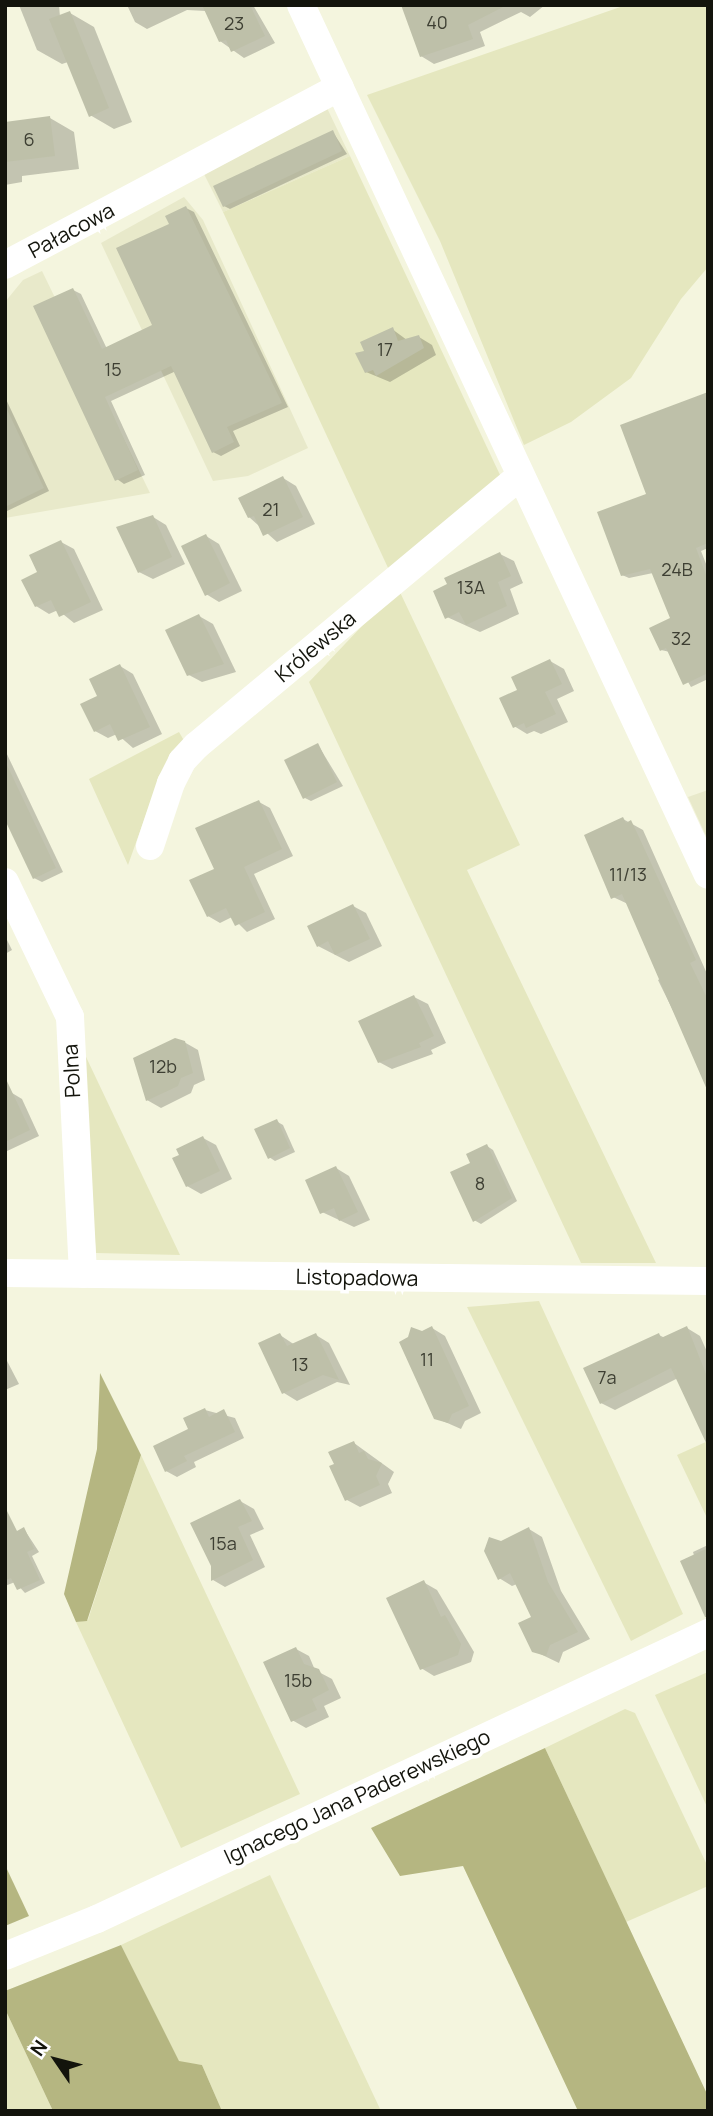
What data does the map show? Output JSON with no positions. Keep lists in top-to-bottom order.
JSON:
{
  "streets": {
    "street": [
      "Pałacowa",
      "Królewska",
      "Polna",
      "Listopadowa",
      "Ignacego Jana Paderewskiego"
    ]
  },
  "crossings": [
    ["Polna", "Listopadowa"]
  ],
  "house_numbers": [
    "40",
    "23",
    "6",
    "17",
    "15",
    "21",
    "24B",
    "13A",
    "32",
    "11/13",
    "12b",
    "8",
    "11",
    "13",
    "7a",
    "15a",
    "15b"
  ],
  "north": "top left"
}
